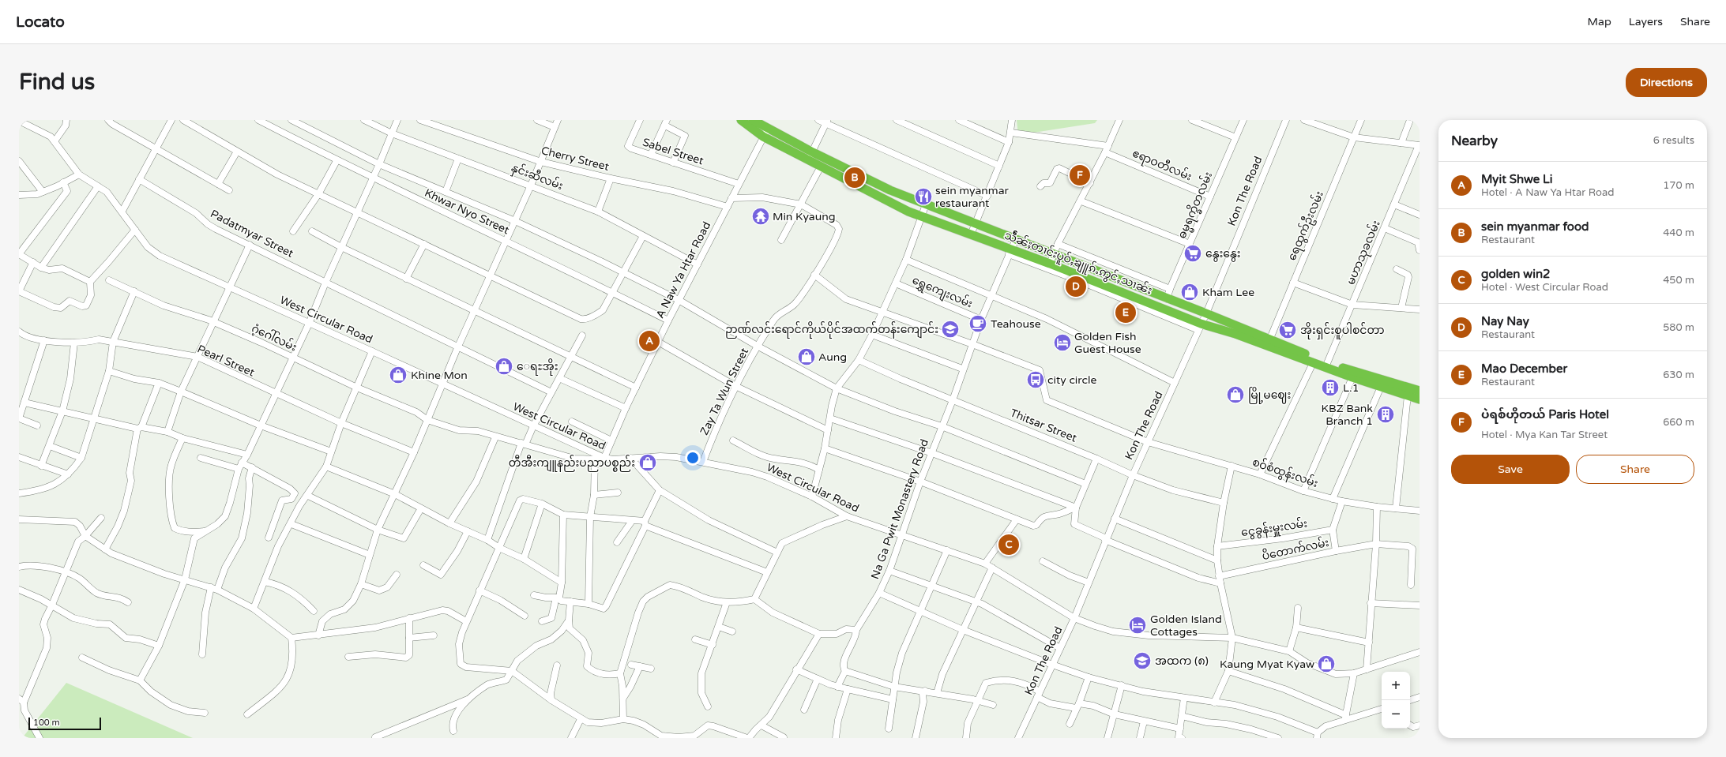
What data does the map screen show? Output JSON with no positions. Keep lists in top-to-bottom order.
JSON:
{
  "streets": {
    "highway": ["သဵႅၼ်ႈတၢင်းပူဝ်ႇၶျူၵ်ႉဢွင်ႇသၢၼ်း"],
    "street": [
      "Sabel Street",
      "Cherry Street",
      "ဧရာဝတီလမ်း",
      "နှင်းဆီလမ်း",
      "Kon The Road",
      "ဓမ္မရက္ခိတလမ်း",
      "Khwar Nyo Street",
      "ရေထွက်ဦးလမ်း",
      "Padatmyar Street",
      "မဟာသုခလမ်း",
      "A Naw Ya Htar Road",
      "ရွှေကျေးလမ်း",
      "West Circular Road",
      "ဂံ့ဂေါ်လမ်း",
      "Pearl Street",
      "Zay Ta Wun Street",
      "Thitsar Street",
      "စဝ်စံထွန်းလမ်း",
      "Na Ga Pwit Monastery Road",
      "ငွေခွန်းမှူးလမ်း",
      "ပိတောက်လမ်း"
    ]
  },
  "crossings": [
    ["Sabel Street", "A Naw Ya Htar Road"],
    ["Cherry Street", "A Naw Ya Htar Road"],
    ["ဧရာဝတီလမ်း", "ဓမ္မရက္ခိတလမ်း"],
    ["နှင်းဆီလမ်း", "A Naw Ya Htar Road"],
    ["Kon The Road", "သဵႅၼ်ႈတၢင်းပူဝ်ႇၶျူၵ်ႉဢွင်ႇသၢၼ်း"],
    ["Kon The Road", "West Circular Road"],
    ["Kon The Road", "Thitsar Street"],
    ["Kon The Road", "စဝ်စံထွန်းလမ်း"],
    ["ဓမ္မရက္ခိတလမ်း", "သဵႅၼ်ႈတၢင်းပူဝ်ႇၶျူၵ်ႉဢွင်ႇသၢၼ်း"],
    ["Khwar Nyo Street", "A Naw Ya Htar Road"],
    ["ရေထွက်ဦးလမ်း", "သဵႅၼ်ႈတၢင်းပူဝ်ႇၶျူၵ်ႉဢွင်ႇသၢၼ်း"],
    ["မဟာသုခလမ်း", "သဵႅၼ်ႈတၢင်းပူဝ်ႇၶျူၵ်ႉဢွင်ႇသၢၼ်း"],
    ["သဵႅၼ်ႈတၢင်းပူဝ်ႇၶျူၵ်ႉဢွင်ႇသၢၼ်း", "A Naw Ya Htar Road"],
    ["သဵႅၼ်ႈတၢင်းပူဝ်ႇၶျူၵ်ႉဢွင်ႇသၢၼ်း", "Na Ga Pwit Monastery Road"],
    ["A Naw Ya Htar Road", "West Circular Road"],
    ["ရွှေကျေးလမ်း", "Na Ga Pwit Monastery Road"],
    ["West Circular Road", "Zay Ta Wun Street"],
    ["West Circular Road", "Na Ga Pwit Monastery Road"],
    ["Thitsar Street", "Na Ga Pwit Monastery Road"],
    ["စဝ်စံထွန်းလမ်း", "Na Ga Pwit Monastery Road"]
  ],
  "places": {
    "restaurant": ["sein myanmar restaurant"],
    "temple": ["Min Kyaung"],
    "supermarket": ["နွေးနွေး", "အိုးရှင်းစူပါစင်တာ"],
    "shop": [
      "Kham Lee",
      "Aung",
      "ေရႊအိုး",
      "Khine Mon",
      "မြို့မဈေး",
      "တီအီးကျူနည်းပညာပစ္စည်း",
      "Kaung Myat Kyaw"
    ],
    "cafe": ["Teahouse"],
    "school or university": ["ဉာဏ်လင်းရောင်ကိုယ်ပိုင်အထက်တန်း‌ကျောင်း", "အထက (၈)"],
    "hotel": ["Golden Fish Guest House", "Golden Island Cottages"],
    "bus stop": ["city circle"],
    "building": ["L.1", "KBZ Bank Branch 1"]
  },
  "scale_bar": "100 m",
  "page": {
    "header": "Locato",
    "nav": ["Map", "Layers", "Share"],
    "buttons": [
      "Directions",
      ["Save", "Share"]
    ],
    "title": "Find us",
    "heading": ["Nearby", "6 results"],
    "list": [
      {
        "mark": "A",
        "name": "Myit Shwe Li",
        "note": "Hotel · A Naw Ya Htar Road",
        "value": "170 m"
      },
      {
        "mark": "B",
        "name": "sein myanmar food",
        "note": "Restaurant",
        "value": "440 m"
      },
      {
        "mark": "C",
        "name": "golden win2",
        "note": "Hotel · West Circular Road",
        "value": "450 m"
      },
      {
        "mark": "D",
        "name": "Nay Nay",
        "note": "Restaurant",
        "value": "580 m"
      },
      {
        "mark": "E",
        "name": "Mao December",
        "note": "Restaurant",
        "value": "630 m"
      },
      {
        "mark": "F",
        "name": "ပဲရစ်ဟိုတယ် Paris Hotel",
        "note": "Hotel · Mya Kan Tar Street",
        "value": "660 m"
      }
    ],
    "pins": [
      "F",
      "B",
      "D",
      "E",
      "A",
      "C"
    ],
    "map_buttons": ["+", "−"],
    "scale": "100 m"
  }
}
